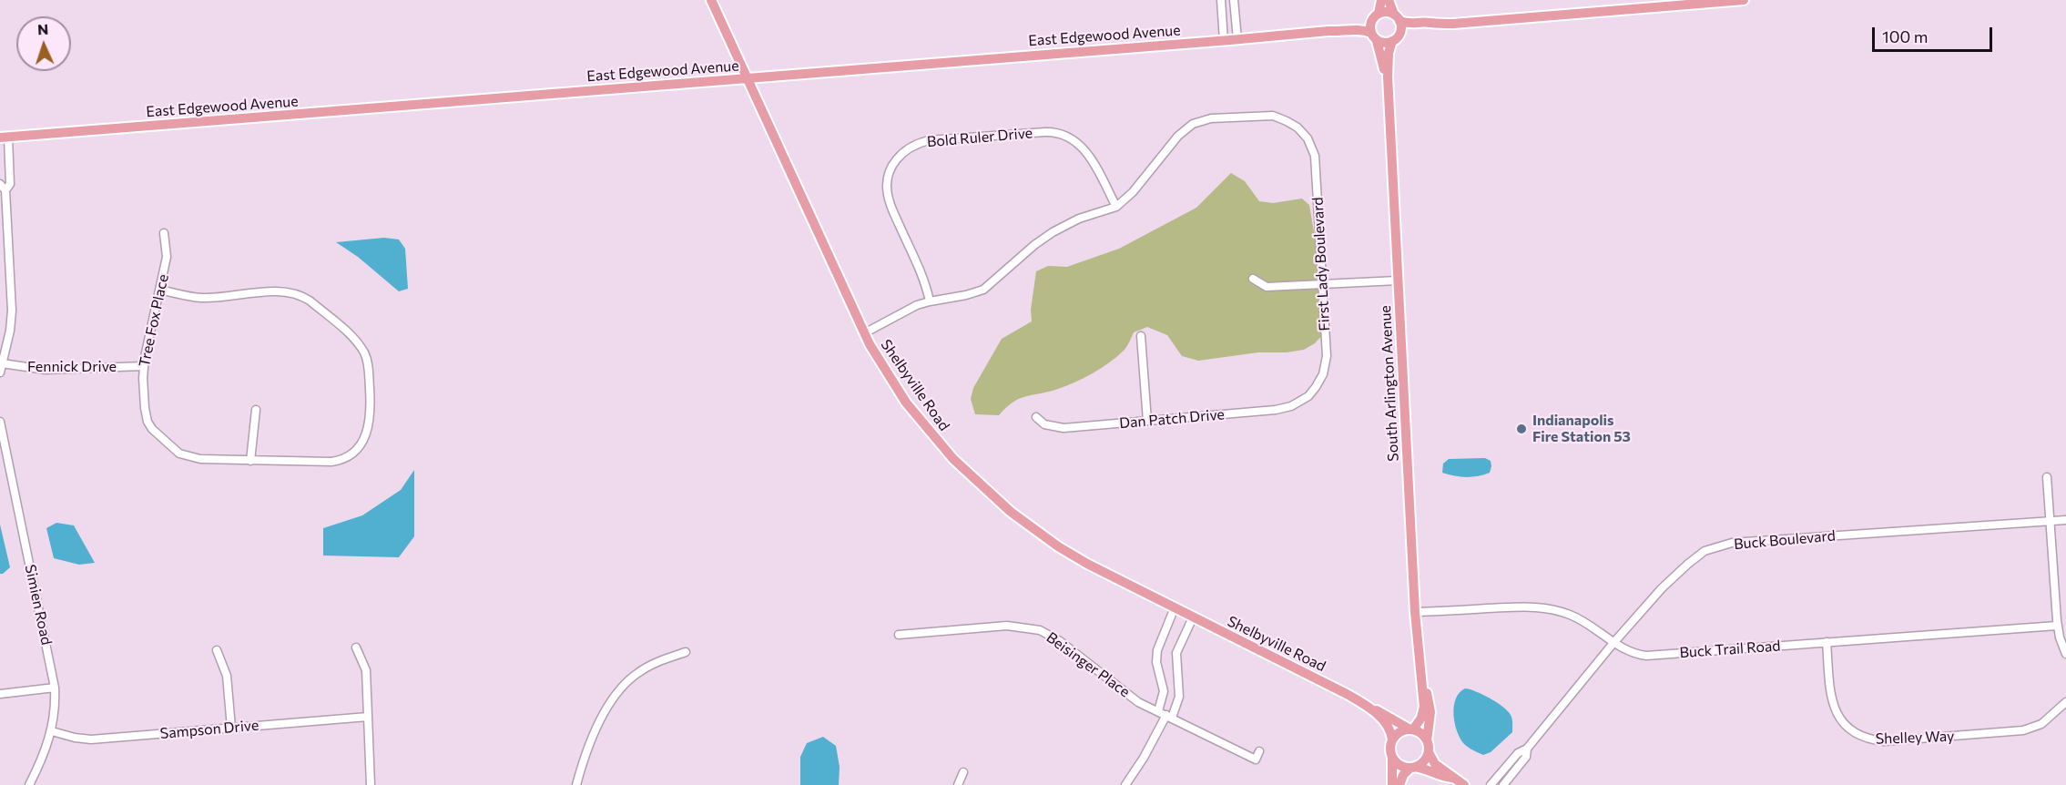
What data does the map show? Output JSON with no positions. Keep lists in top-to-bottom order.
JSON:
{
  "streets": {
    "main road": ["East Edgewood Avenue", "South Arlington Avenue", "Shelbyville Road"],
    "street": [
      "Bold Ruler Drive",
      "First Lady Boulevard",
      "Tree Fox Place",
      "Fennick Drive",
      "Dan Patch Drive",
      "Buck Boulevard",
      "Simien Road",
      "Buck Trail Road",
      "Beisinger Place",
      "Sampson Drive",
      "Shelley Way"
    ]
  },
  "crossings": [
    ["East Edgewood Avenue", "Shelbyville Road"],
    ["Bold Ruler Drive", "First Lady Boulevard"],
    ["First Lady Boulevard", "Dan Patch Drive"],
    ["Tree Fox Place", "Fennick Drive"],
    ["South Arlington Avenue", "Buck Trail Road"],
    ["Buck Boulevard", "Buck Trail Road"],
    ["Simien Road", "Sampson Drive"],
    ["Buck Trail Road", "Shelley Way"]
  ],
  "places": ["Indianapolis Fire Station 53"],
  "scale_bar": "100 m",
  "north": "top"
}
